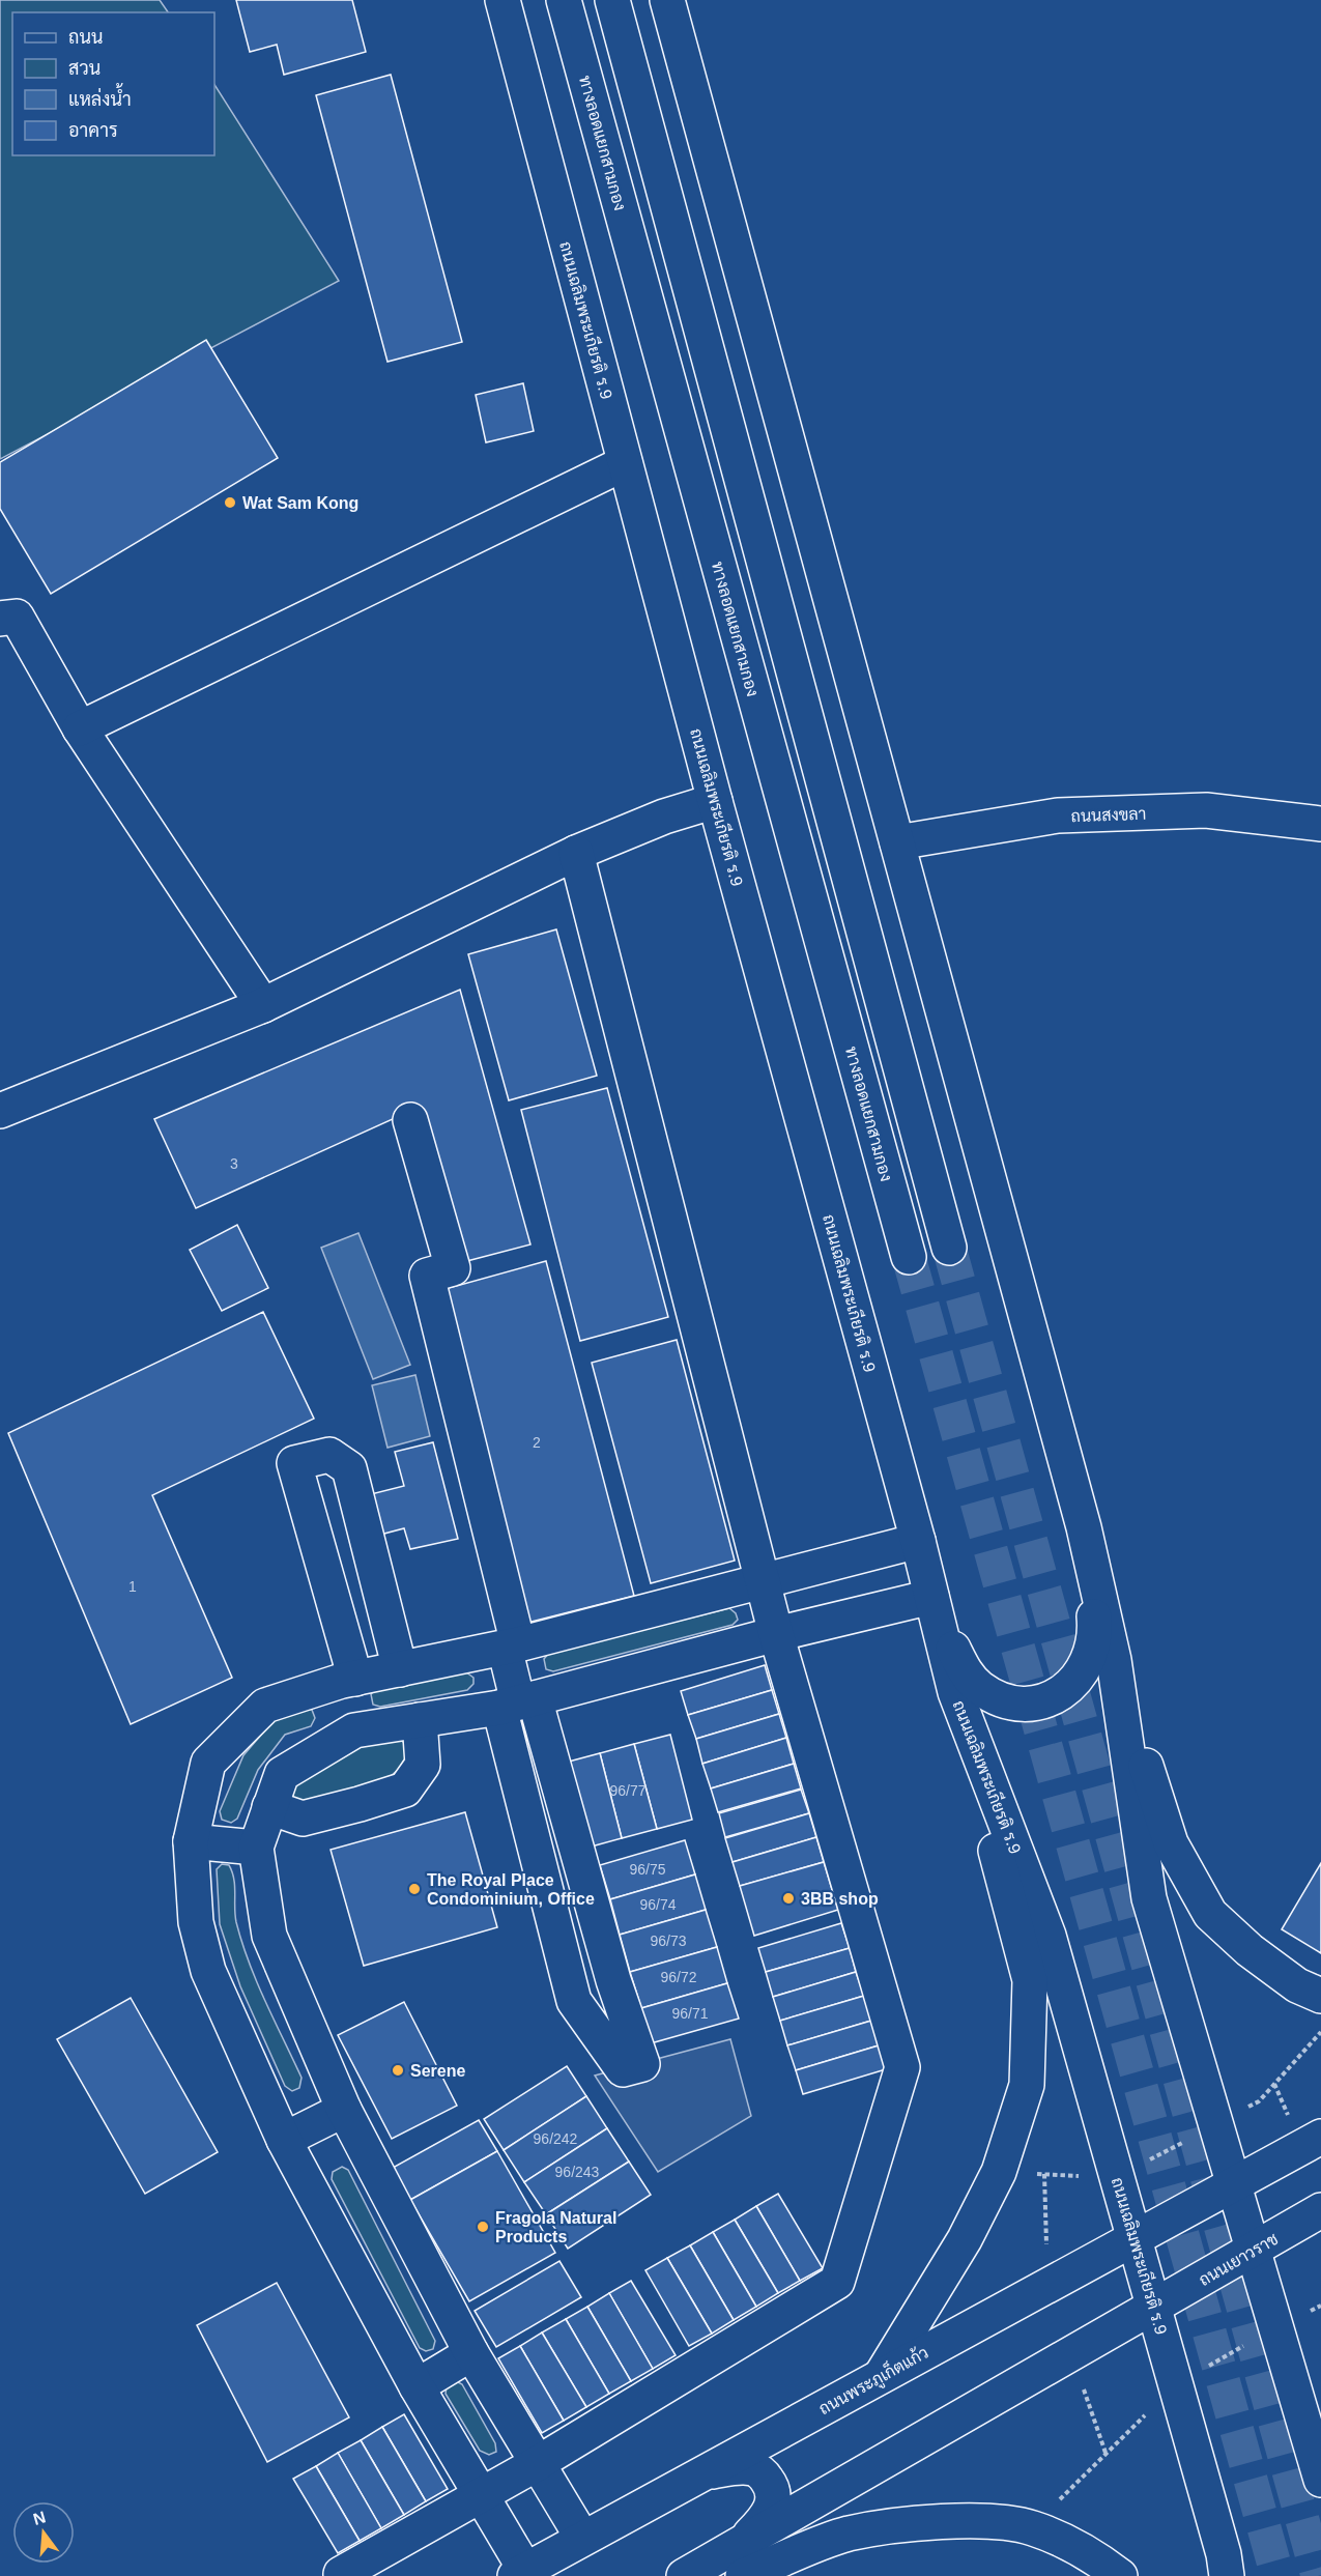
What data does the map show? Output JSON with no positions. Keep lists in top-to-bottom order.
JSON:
{
  "streets": {
    "main road": [
      "ทางลอดแยกสามกอง",
      "ถนนเฉลิมพระเกียรติ ร.9",
      "ถนนสงขลา",
      "ถนนเยาวราช",
      "ถนนพระภูเก็ตแก้ว"
    ]
  },
  "crossings": [
    ["ถนนเฉลิมพระเกียรติ ร.9", "ถนนเยาวราช"],
    ["ถนนเฉลิมพระเกียรติ ร.9", "ถนนพระภูเก็ตแก้ว"]
  ],
  "places": [
    "Wat Sam Kong",
    "The Royal Place Condominium, Office",
    "3BB shop",
    "Serene",
    "Fragola Natural Products"
  ],
  "house_numbers": [
    "3",
    "2",
    "1",
    "96/77",
    "96/75",
    "96/74",
    "96/73",
    "96/72",
    "96/71",
    "96/242",
    "96/243"
  ],
  "legend": [
    "ถนน",
    "สวน",
    "แหล่งน้ำ",
    "อาคาร"
  ],
  "north": "top"
}
